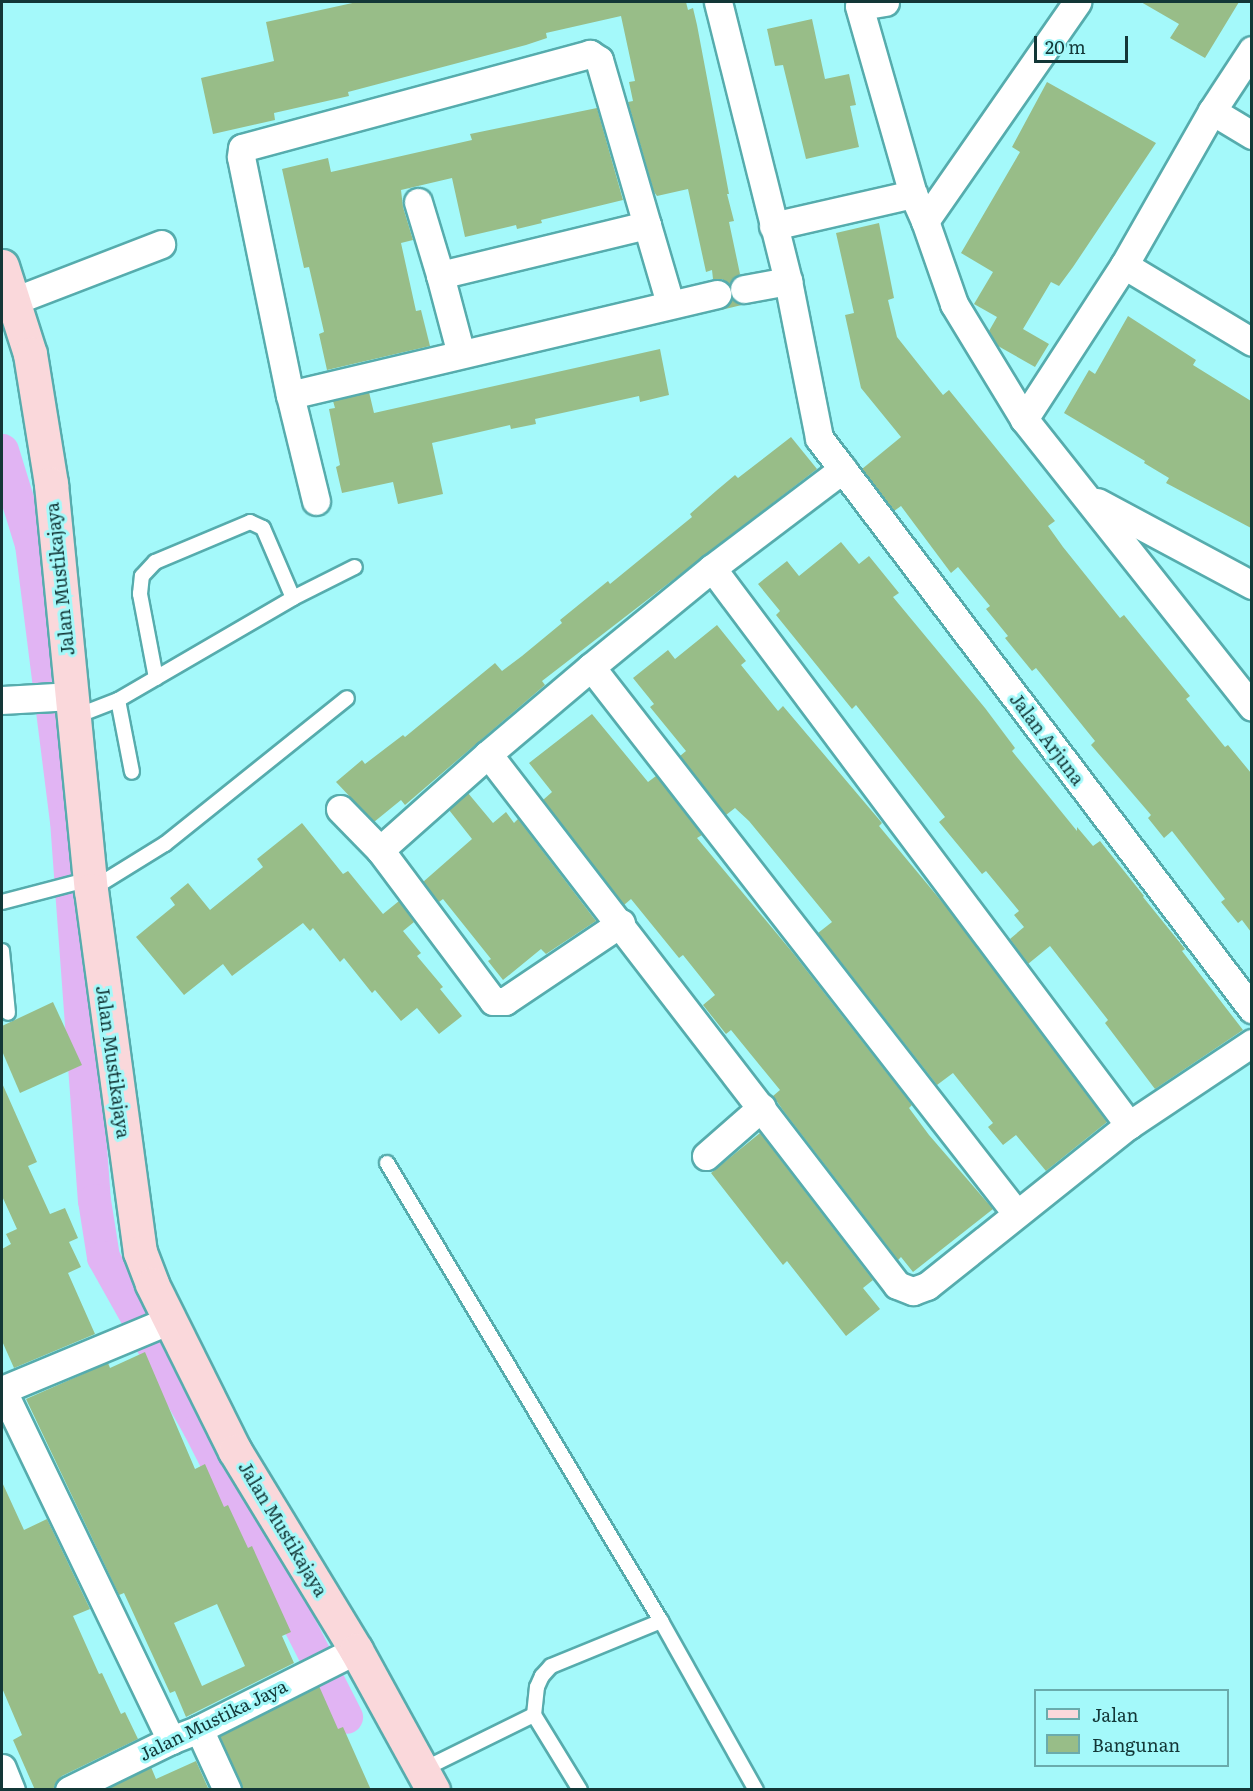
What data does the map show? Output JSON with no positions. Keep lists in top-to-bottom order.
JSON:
{
  "streets": {
    "main road": ["Jalan Mustikajaya"],
    "street": ["Jalan Arjuna", "Jalan Mustika Jaya"]
  },
  "crossings": [
    ["Jalan Mustikajaya", "Jalan Mustika Jaya"]
  ],
  "legend": ["Jalan", "Bangunan"],
  "scale_bar": "20 m"
}
